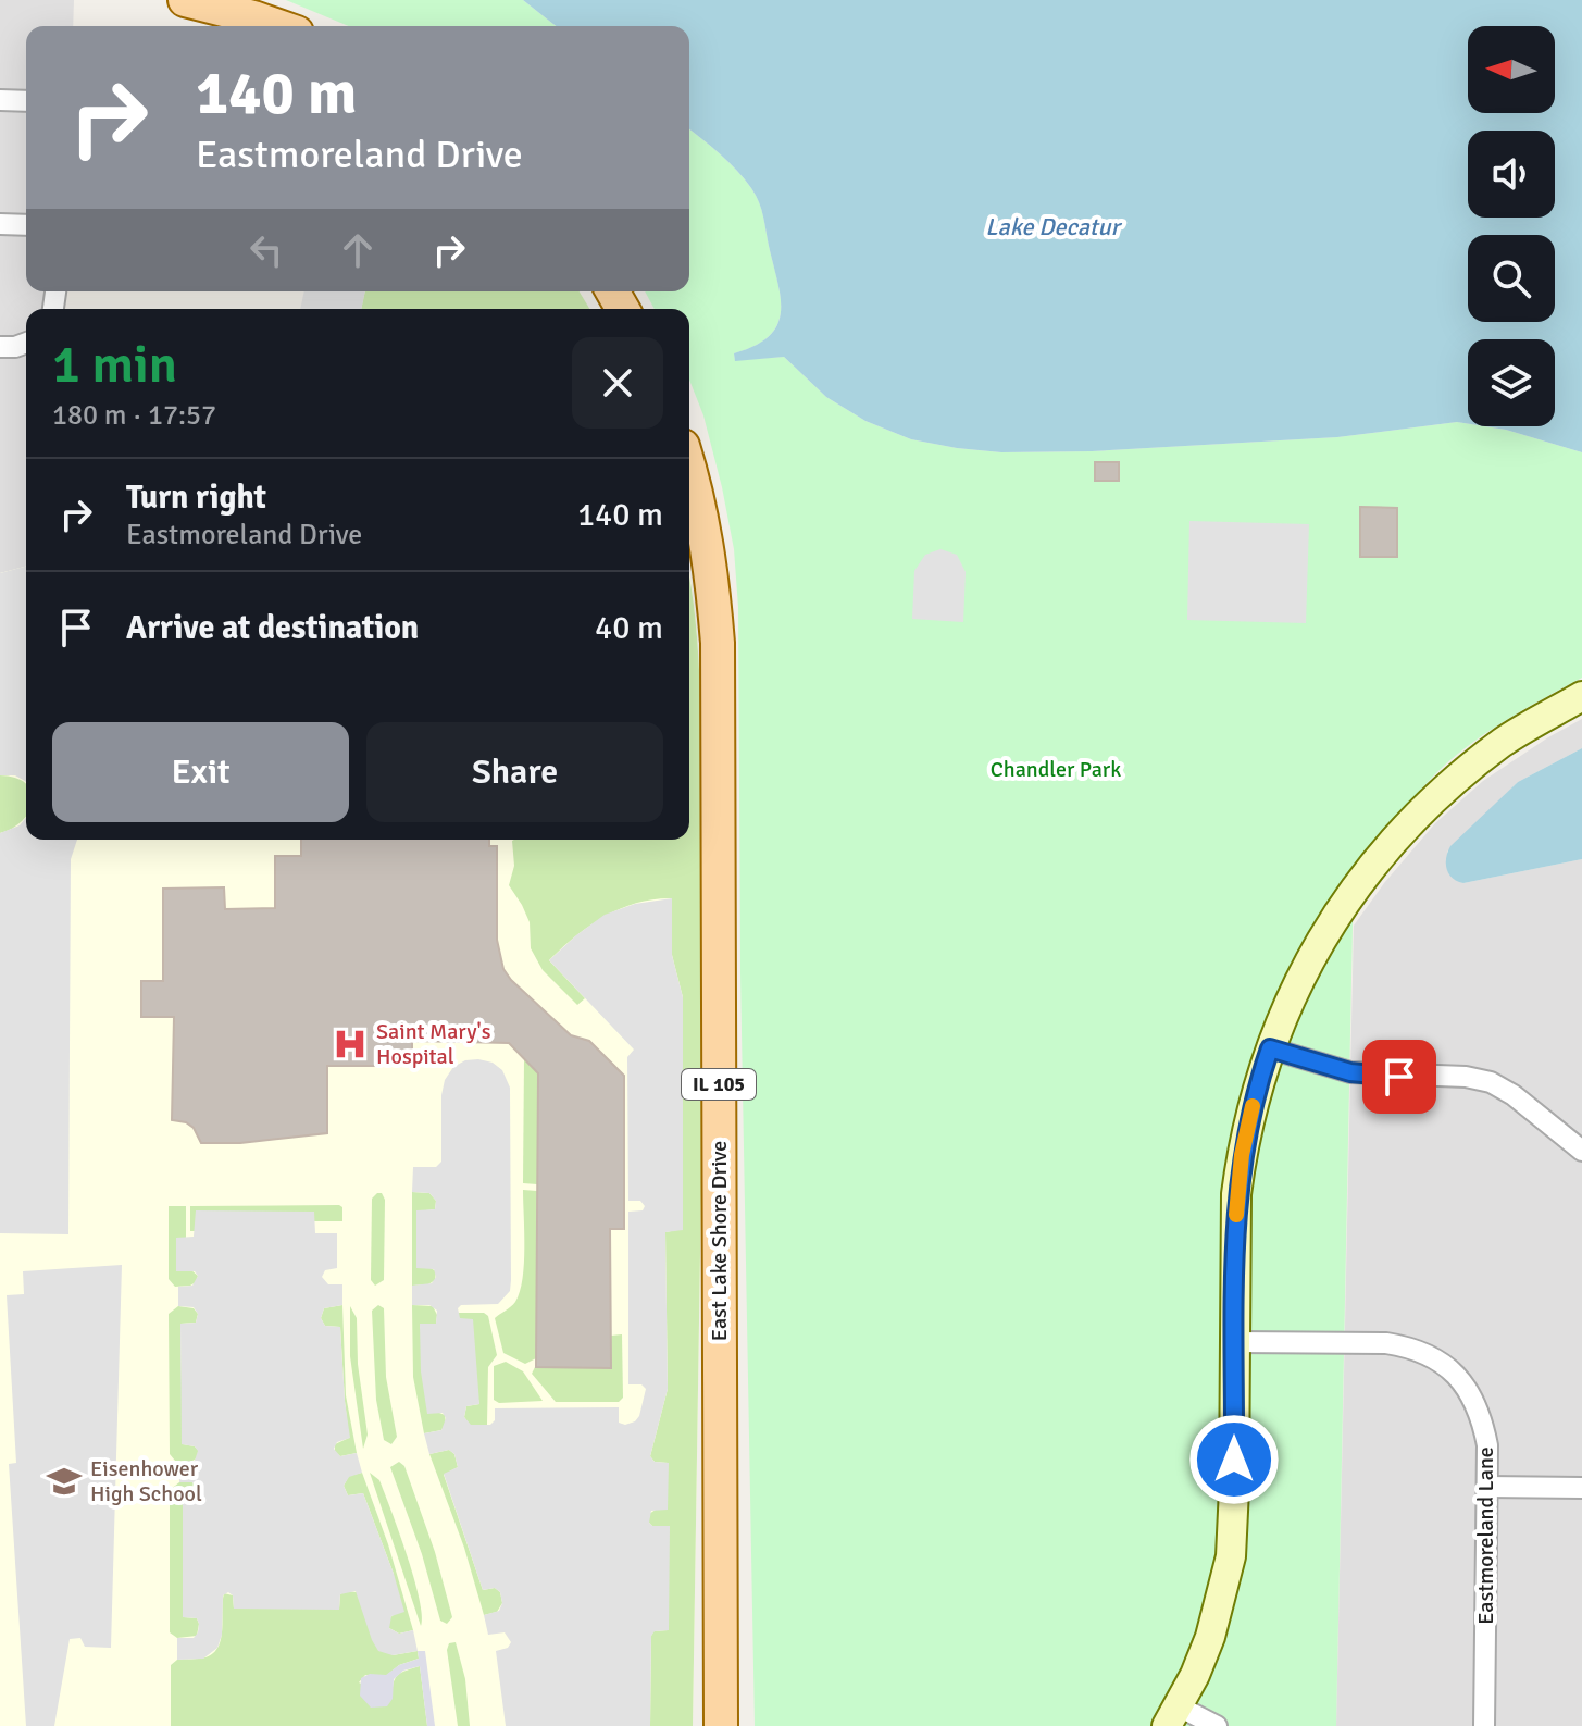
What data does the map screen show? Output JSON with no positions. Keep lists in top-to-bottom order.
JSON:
{
  "streets": {
    "main road": ["IL 105", "East Lake Shore Drive"],
    "street": ["Eastmoreland Lane"]
  },
  "water": ["Lake Decatur"],
  "parks": ["Chandler Park"],
  "places": {
    "hospital": ["Saint Mary's Hospital"],
    "school or university": ["Eisenhower High School"]
  },
  "north": "left",
  "page": {
    "turn": ["140 m", "Eastmoreland Drive"],
    "heading": ["1 min", "180 m · 17:57"],
    "list": [
      {
        "name": "Turn right",
        "note": "Eastmoreland Drive",
        "value": "140 m"
      },
      {
        "name": "Arrive at destination",
        "value": "40 m"
      }
    ],
    "buttons": ["Exit", "Share"]
  }
}
